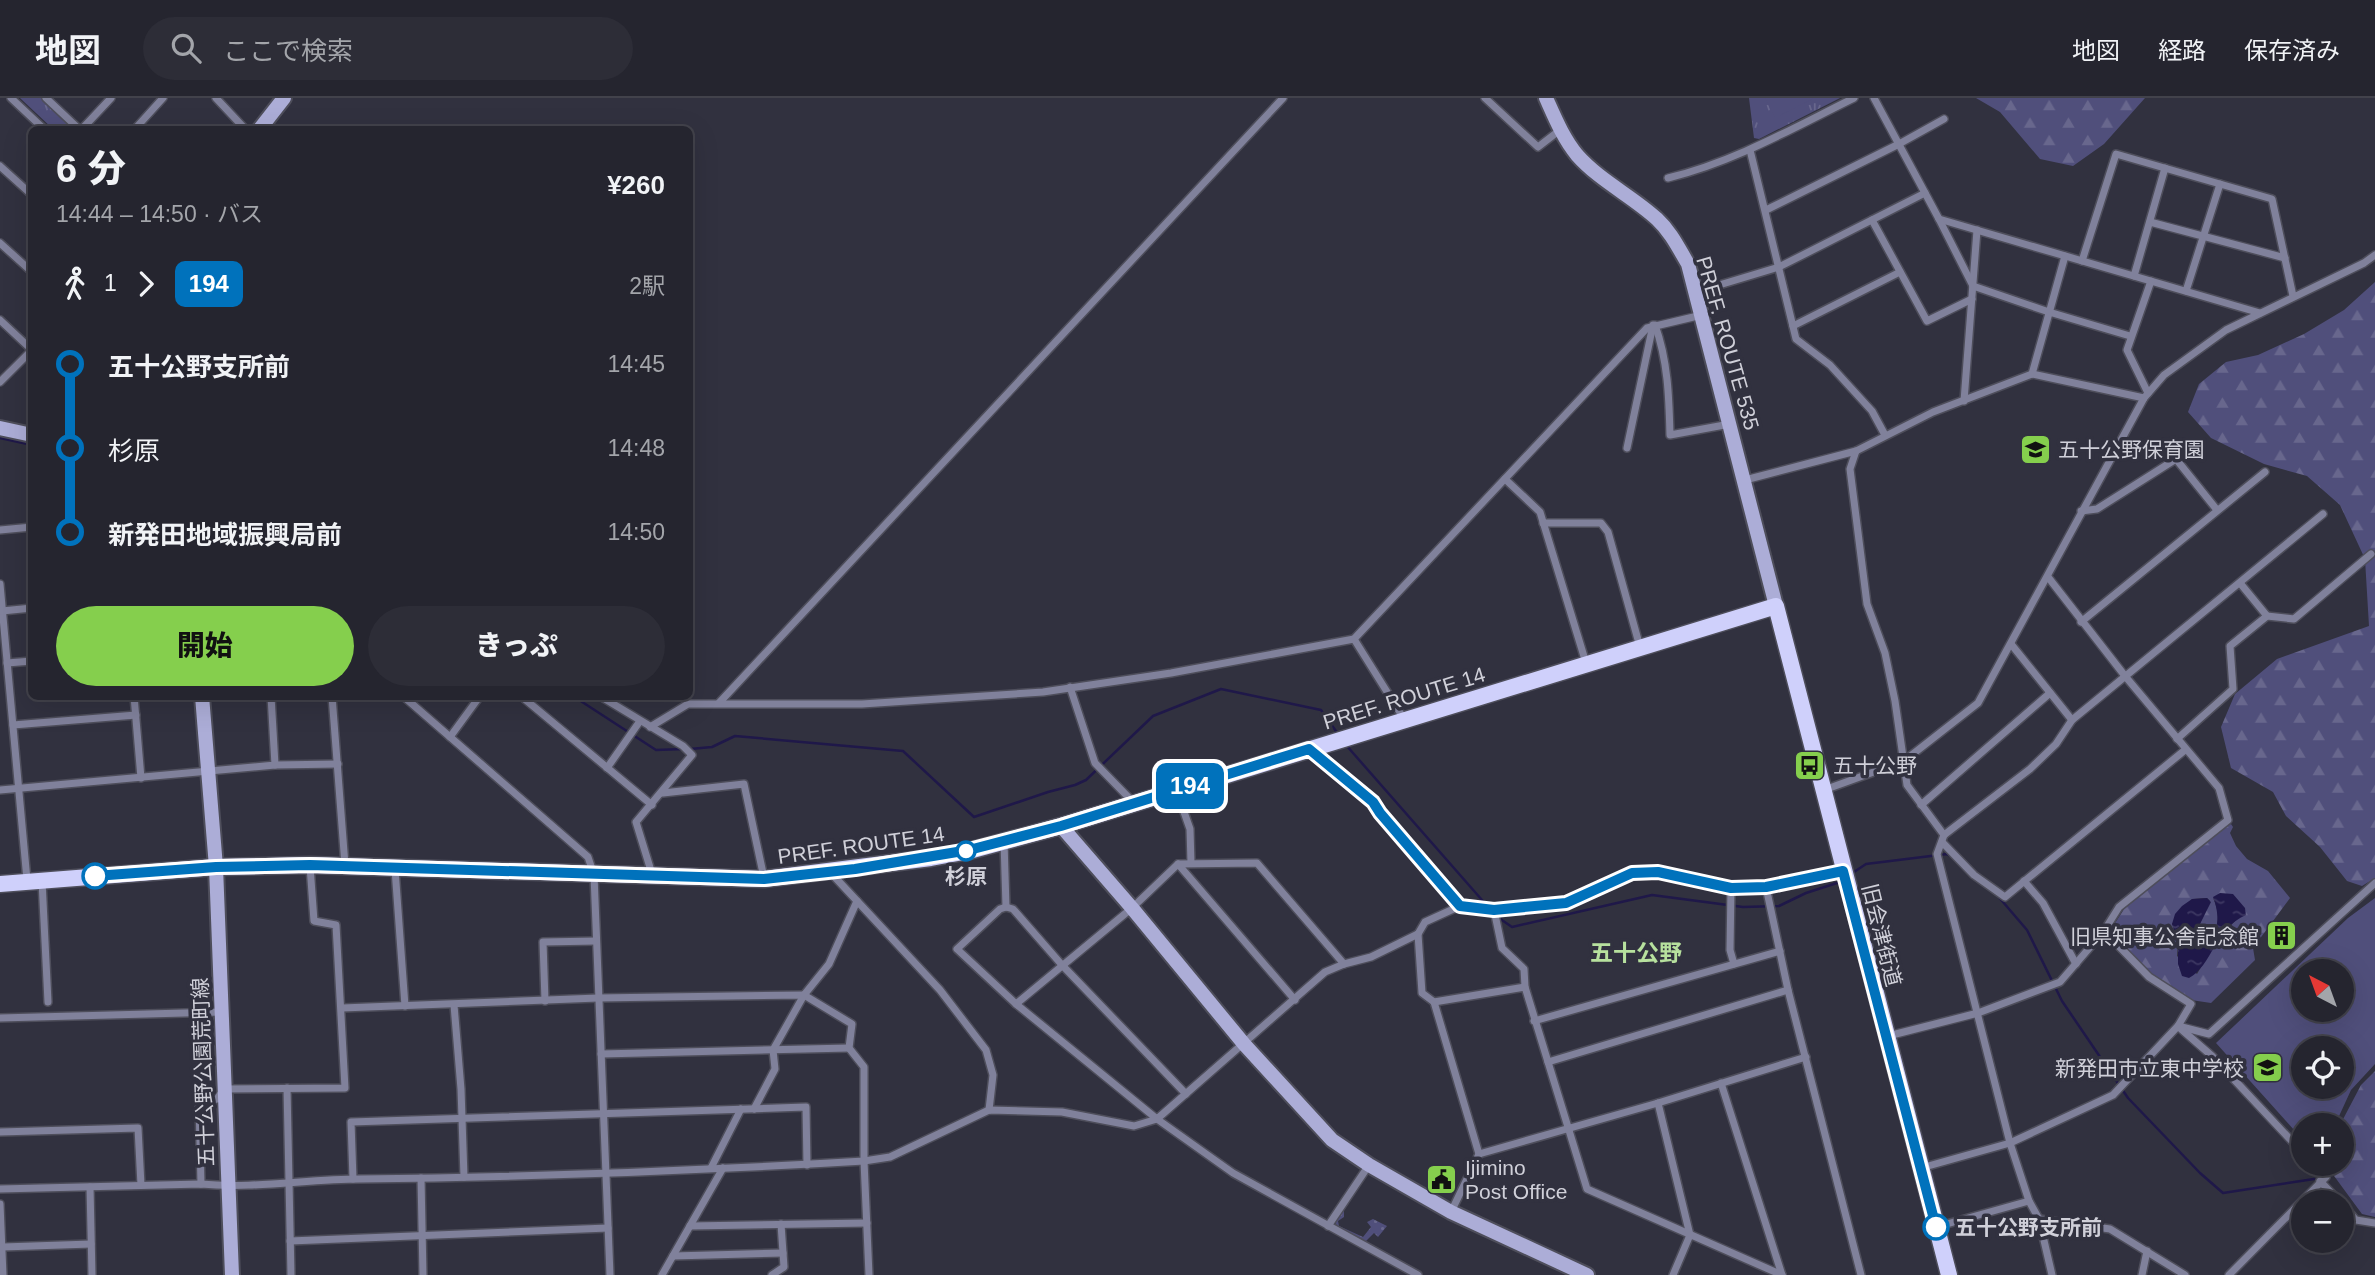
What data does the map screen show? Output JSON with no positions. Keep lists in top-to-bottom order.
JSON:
{
  "streets": {
    "main road": ["PREF. ROUTE 14", "旧会津街道"],
    "street": ["PREF. ROUTE 535", "五十公野公園荒町線"]
  },
  "crossings": [
    ["PREF. ROUTE 535", "PREF. ROUTE 14"],
    ["PREF. ROUTE 535", "旧会津街道"],
    ["PREF. ROUTE 14", "旧会津街道"],
    ["PREF. ROUTE 14", "五十公野公園荒町線"]
  ],
  "districts": ["五十公野"],
  "places": {
    "school or university": ["五十公野保育園", "新発田市立東中学校"],
    "bus stop": ["五十公野"],
    "other": ["杉原", "五十公野支所前"],
    "building": ["旧県知事公舎記念館"],
    "public building": ["Ijimino Post Office"]
  },
  "lines": ["bus line 194"],
  "north": "top left",
  "page": {
    "header": "地図",
    "search": "ここで検索",
    "nav": ["地図", "経路", "保存済み"],
    "on_map": "194",
    "heading": ["6 分", "14:44 – 14:50 · バス", "¥260"],
    "legs": ["1", "194", "2駅"],
    "list": [
      {
        "name": "五十公野支所前",
        "value": "14:45"
      },
      {
        "name": "杉原",
        "value": "14:48"
      },
      {
        "name": "新発田地域振興局前",
        "value": "14:50"
      }
    ],
    "buttons": ["開始", "きっぷ"],
    "map_buttons": ["+", "−"]
  }
}
